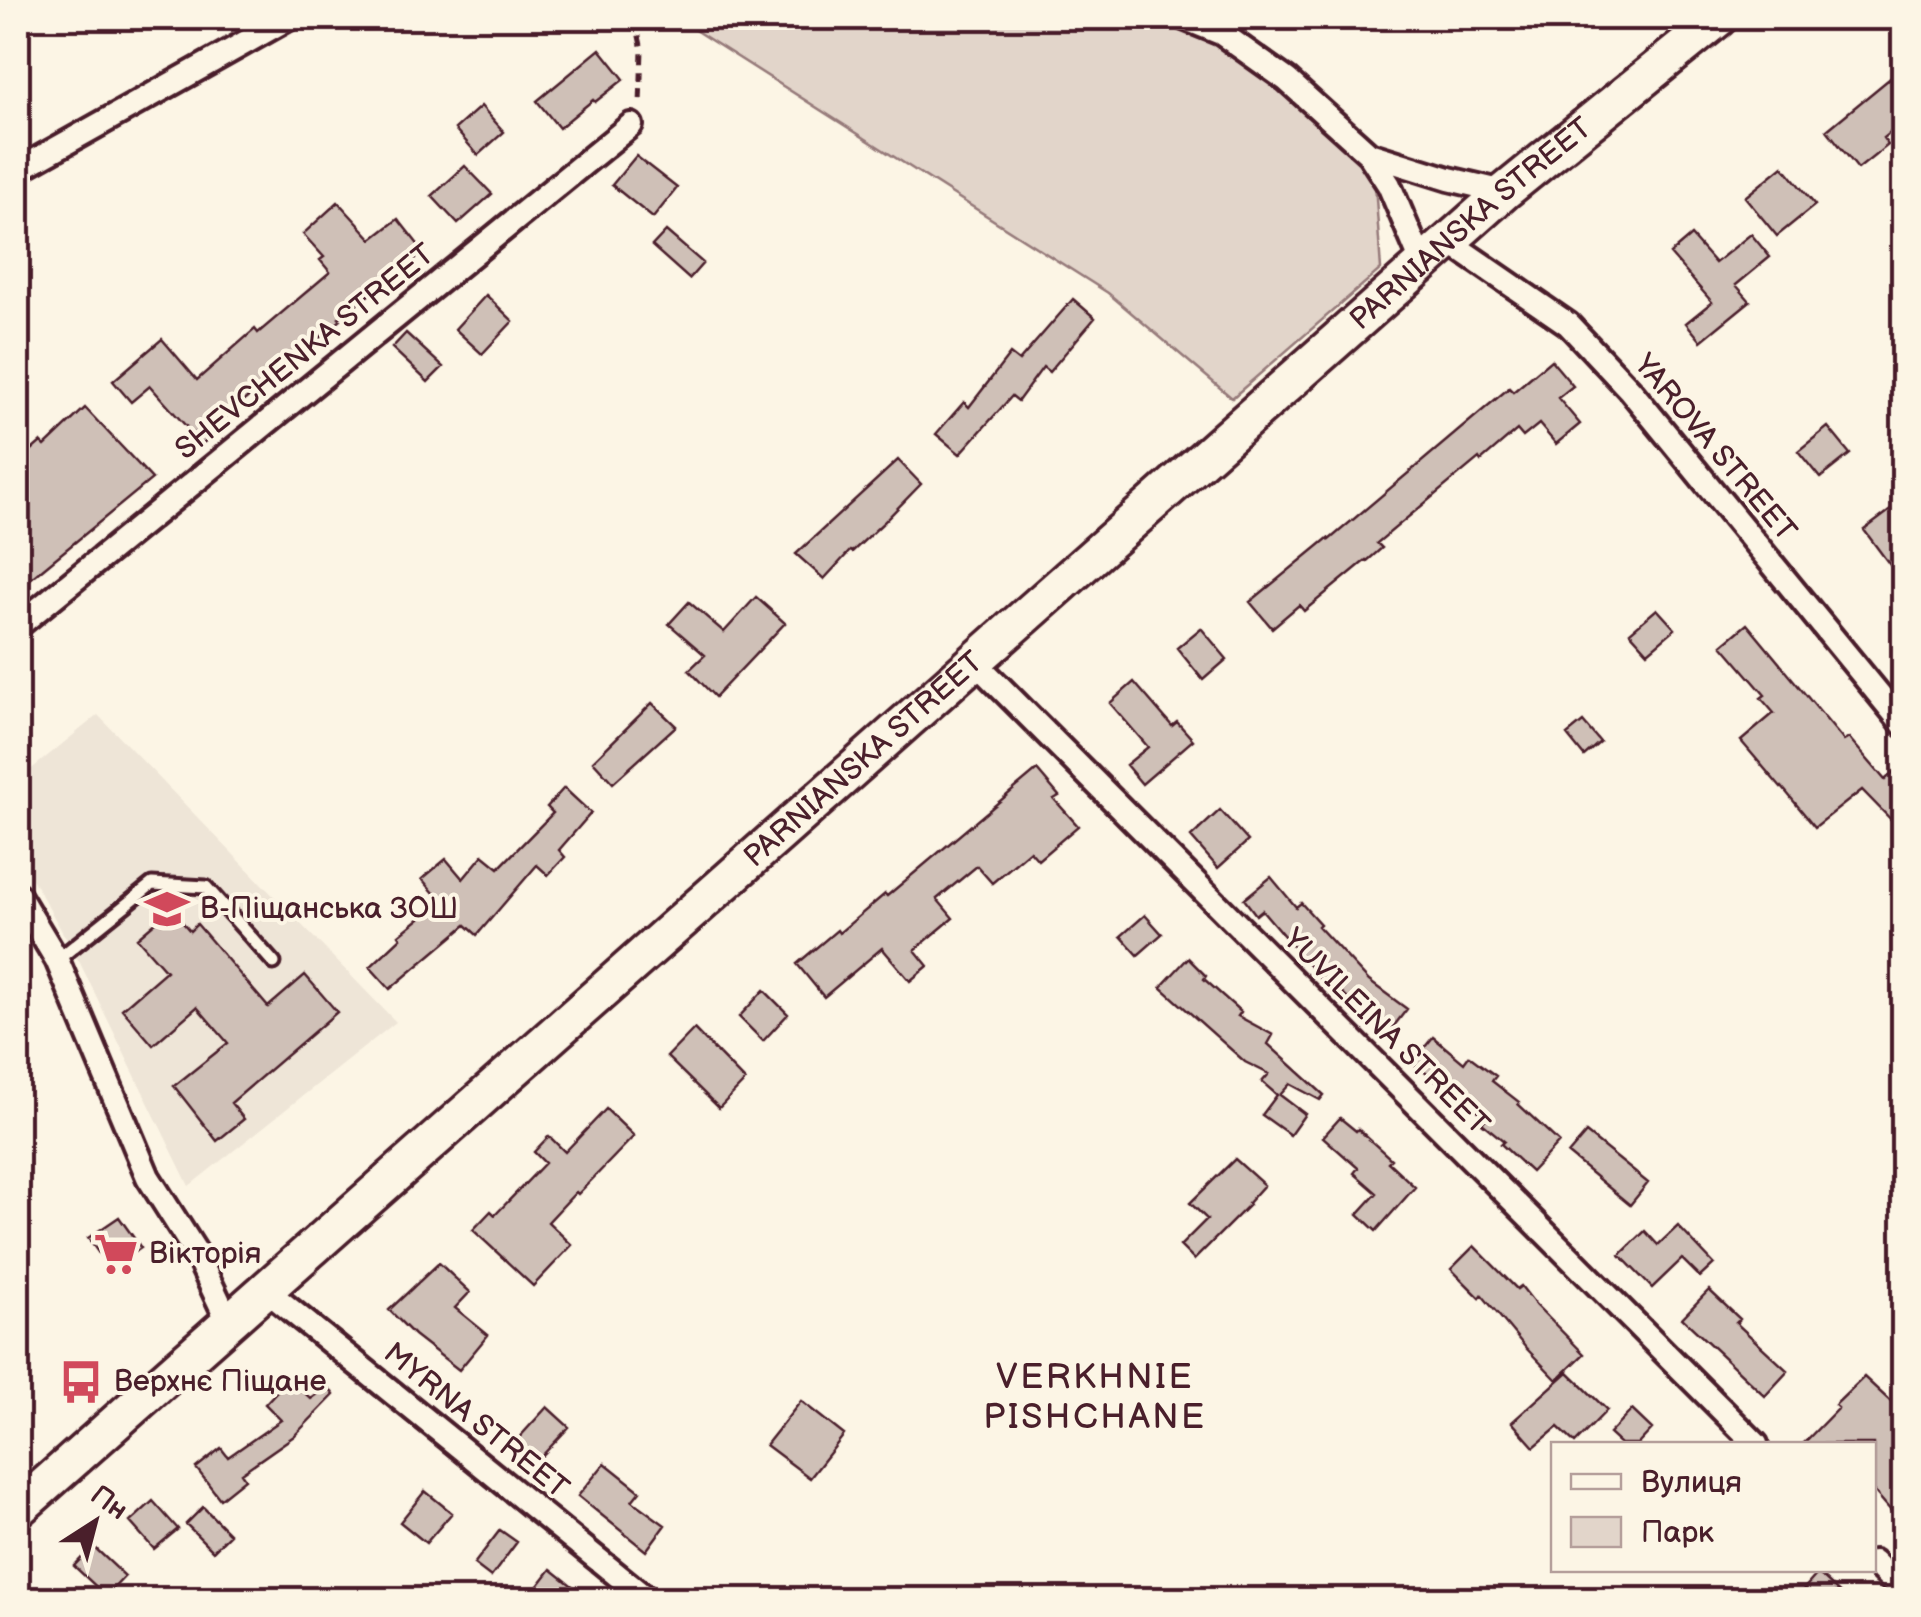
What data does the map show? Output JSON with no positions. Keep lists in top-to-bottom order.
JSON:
{
  "streets": {
    "main road": ["PARNIANSKA STREET"],
    "street": [
      "SHEVCHENKA STREET",
      "YAROVA STREET",
      "YUVILEINA STREET",
      "MYRNA STREET"
    ]
  },
  "crossings": [
    ["PARNIANSKA STREET", "YAROVA STREET"],
    ["PARNIANSKA STREET", "YUVILEINA STREET"],
    ["PARNIANSKA STREET", "MYRNA STREET"]
  ],
  "districts": ["VERKHNIE PISHCHANE"],
  "places": {
    "school or university": ["В-Піщанська ЗОШ"],
    "supermarket": ["Вікторія"],
    "bus stop": ["Верхнє Піщане"]
  },
  "legend": ["Вулиця", "Парк"],
  "north": "top right"
}
